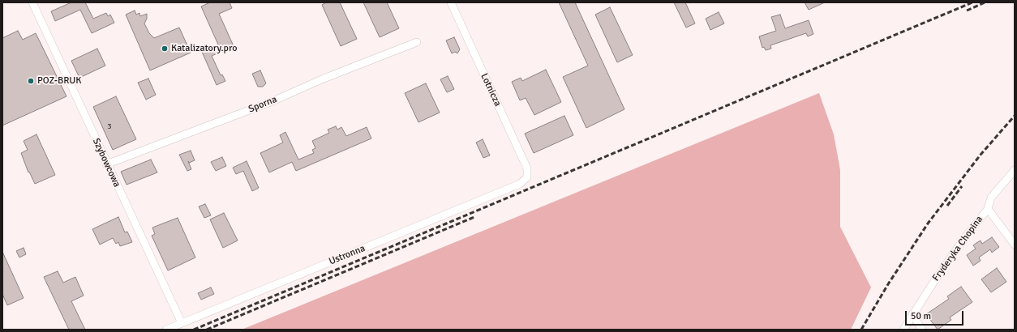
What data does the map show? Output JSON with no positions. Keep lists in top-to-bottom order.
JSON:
{
  "streets": {
    "street": [
      "Lotnicza",
      "Sporna",
      "Szybowcowa",
      "Fryderyka Chopina",
      "Ustronna"
    ]
  },
  "crossings": [
    ["Lotnicza", "Ustronna"],
    ["Sporna", "Szybowcowa"],
    ["Szybowcowa", "Ustronna"]
  ],
  "places": ["Katalizatory.pro", "POZ-BRUK"],
  "house_numbers": ["3"],
  "scale_bar": "50 m"
}
